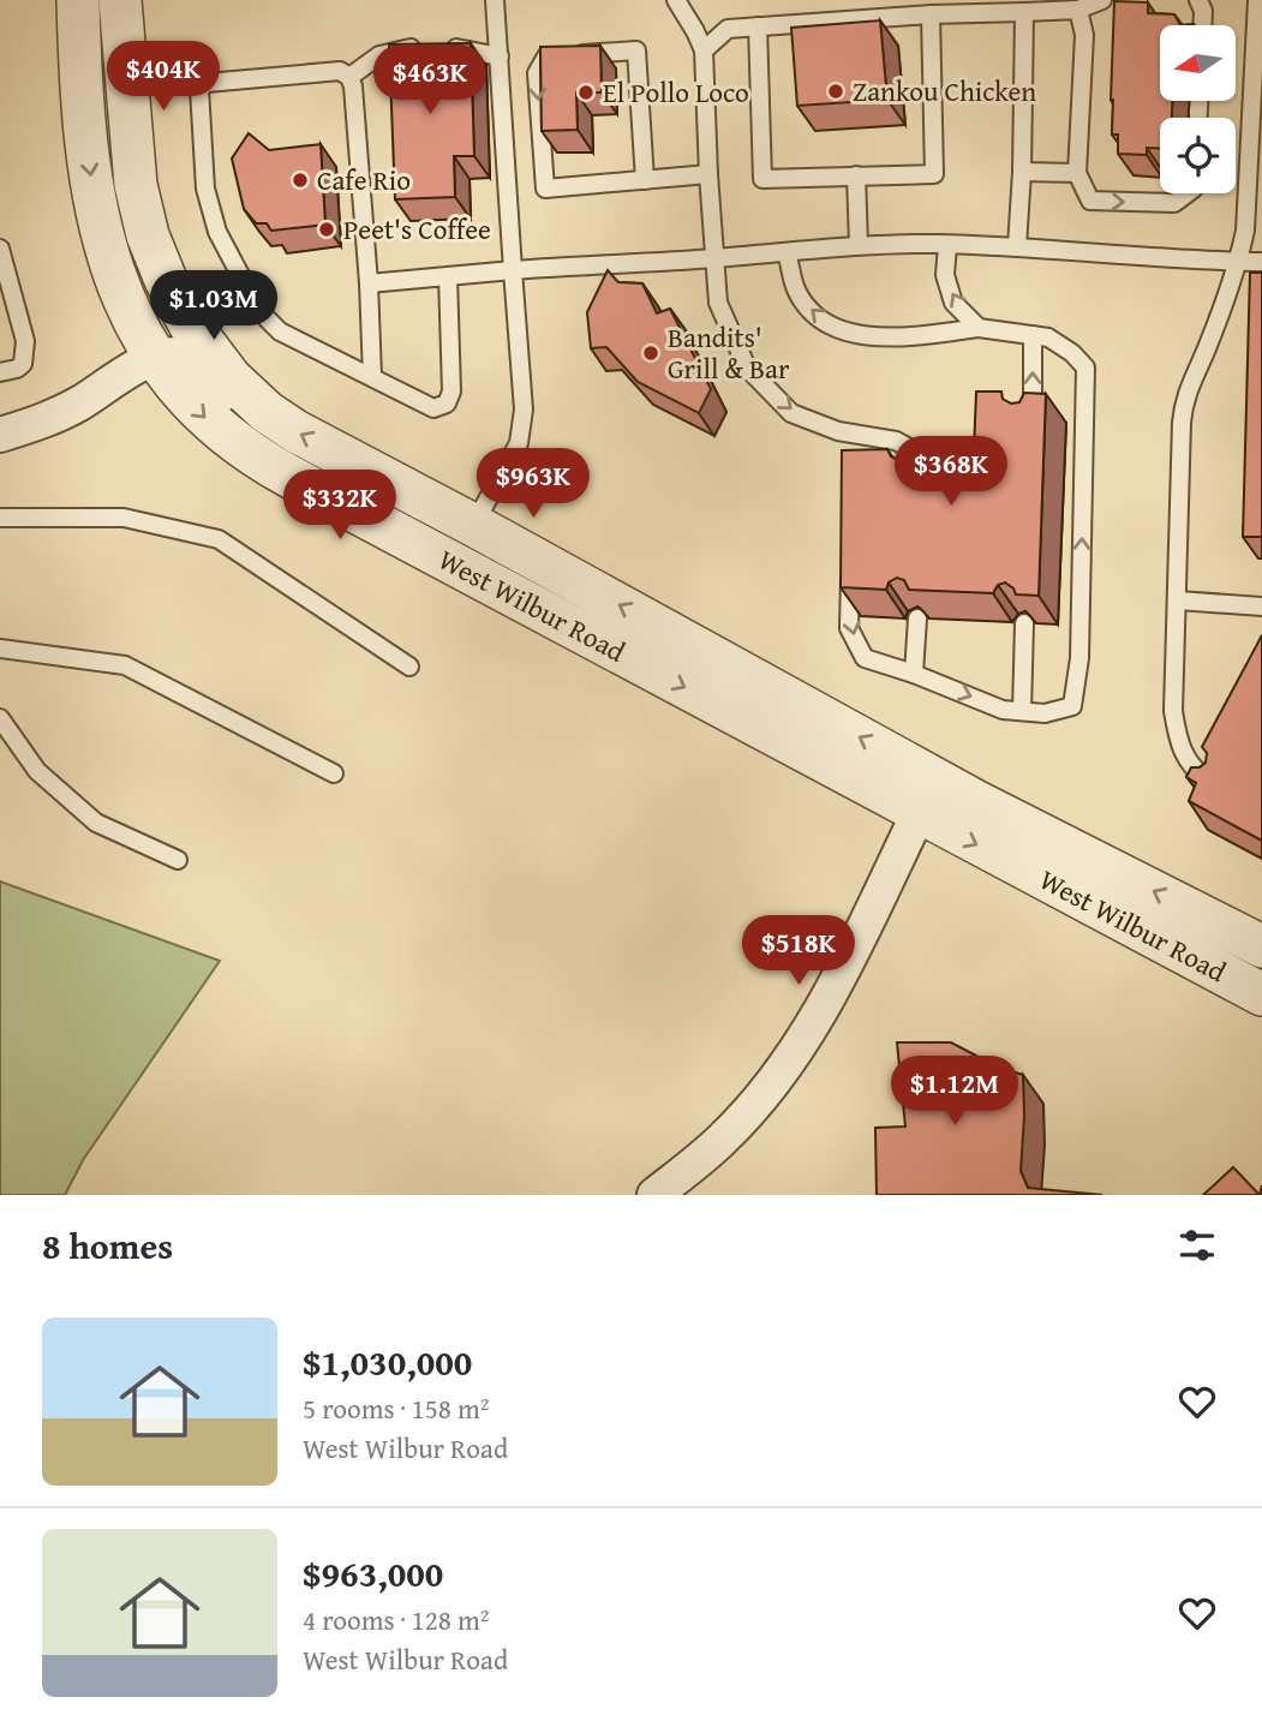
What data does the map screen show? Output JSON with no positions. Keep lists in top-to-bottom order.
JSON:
{
  "streets": {
    "street": ["West Wilbur Road"]
  },
  "places": [
    "Zankou Chicken",
    "El Pollo Loco",
    "Cafe Rio",
    "Peet's Coffee",
    "Bandits' Grill & Bar"
  ],
  "north": "left",
  "page": {
    "price": [
      "$404K",
      "$463K",
      "$1.03M",
      "$368K",
      "$963K",
      "$332K",
      "$518K",
      "$1.12M"
    ],
    "heading": "8 homes",
    "list": [
      {
        "name": "$1,030,000",
        "note": "5 rooms · 158 m² · West Wilbur Road"
      },
      {
        "name": "$963,000",
        "note": "4 rooms · 128 m² · West Wilbur Road"
      }
    ]
  }
}
